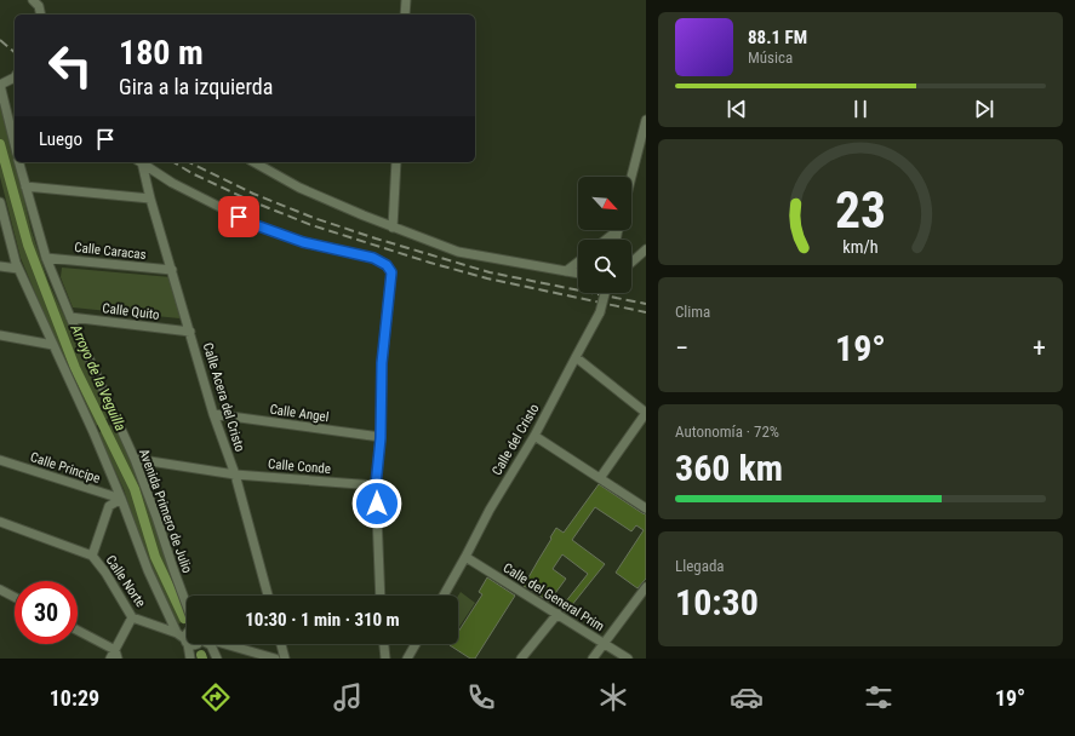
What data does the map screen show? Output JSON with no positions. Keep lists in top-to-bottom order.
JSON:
{
  "streets": {
    "street": [
      "Calle Caracas",
      "Calle Quito",
      "Calle Acera del Cristo",
      "Calle Angel",
      "Calle del Cristo",
      "Calle Conde",
      "Calle Principe",
      "Avenida Primero de Julio",
      "Calle Norte",
      "Calle del General Prim"
    ]
  },
  "crossings": [
    ["Calle Caracas", "Calle Acera del Cristo"],
    ["Calle Caracas", "Avenida Primero de Julio"],
    ["Calle Quito", "Calle Acera del Cristo"],
    ["Calle Quito", "Avenida Primero de Julio"],
    ["Calle Acera del Cristo", "Calle Angel"],
    ["Calle Acera del Cristo", "Calle Conde"],
    ["Calle del Cristo", "Calle del General Prim"],
    ["Calle Conde", "Avenida Primero de Julio"]
  ],
  "water": ["Arroyo de la Veguilla"],
  "north": "bottom right",
  "page": {
    "turn": ["180 m", "Gira a la izquierda"],
    "song": ["88.1 FM", "Música"],
    "then": "Luego",
    "tile": [
      "Clima",
      ["Autonomía · 72%", "360 km"],
      ["Llegada", "10:30"]
    ],
    "heat": ["−", "19°", "+"],
    "limit": "30",
    "trip": "10:30 · 1 min · 310 m",
    "tabs": ["10:29", "19°"],
    "gauge": ["23", "km/h"]
  }
}
